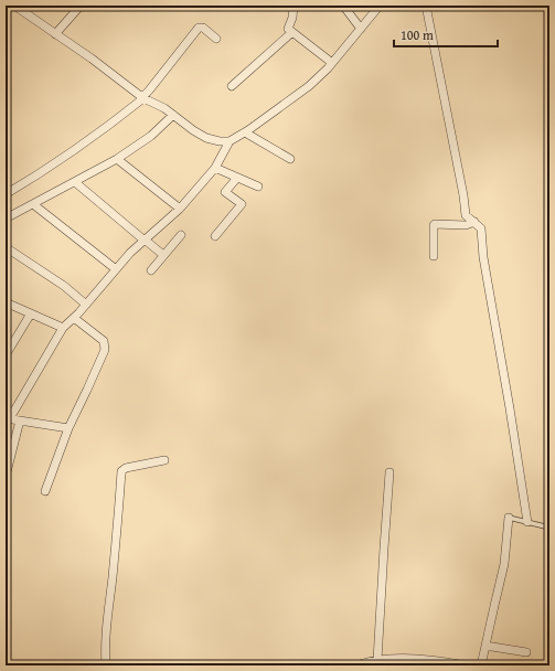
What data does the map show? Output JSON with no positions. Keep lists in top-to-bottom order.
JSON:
{
  "scale_bar": "100 m"
}
